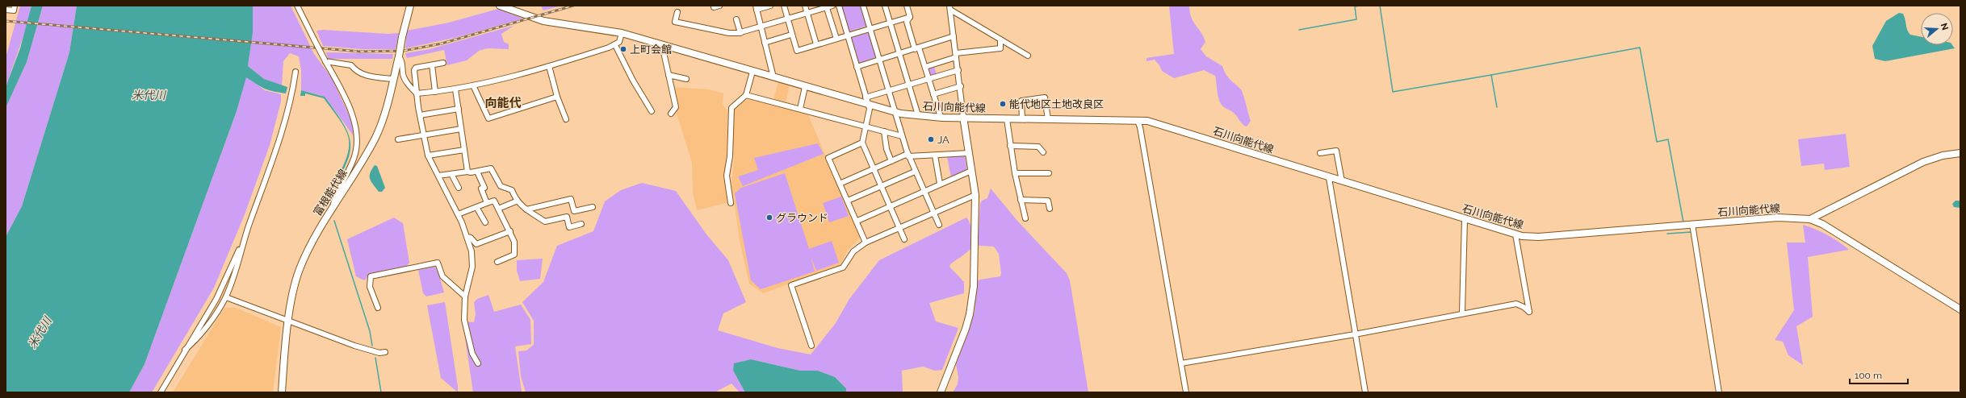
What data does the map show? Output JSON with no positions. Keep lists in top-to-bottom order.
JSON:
{
  "streets": {
    "main road": ["石川向能代線", "富根能代線"]
  },
  "districts": ["向能代"],
  "water": ["米代川"],
  "places": [
    "上町会館",
    "能代地区土地改良区",
    "JA",
    "グラウンド"
  ],
  "scale_bar": "100 m",
  "north": "right"
}
